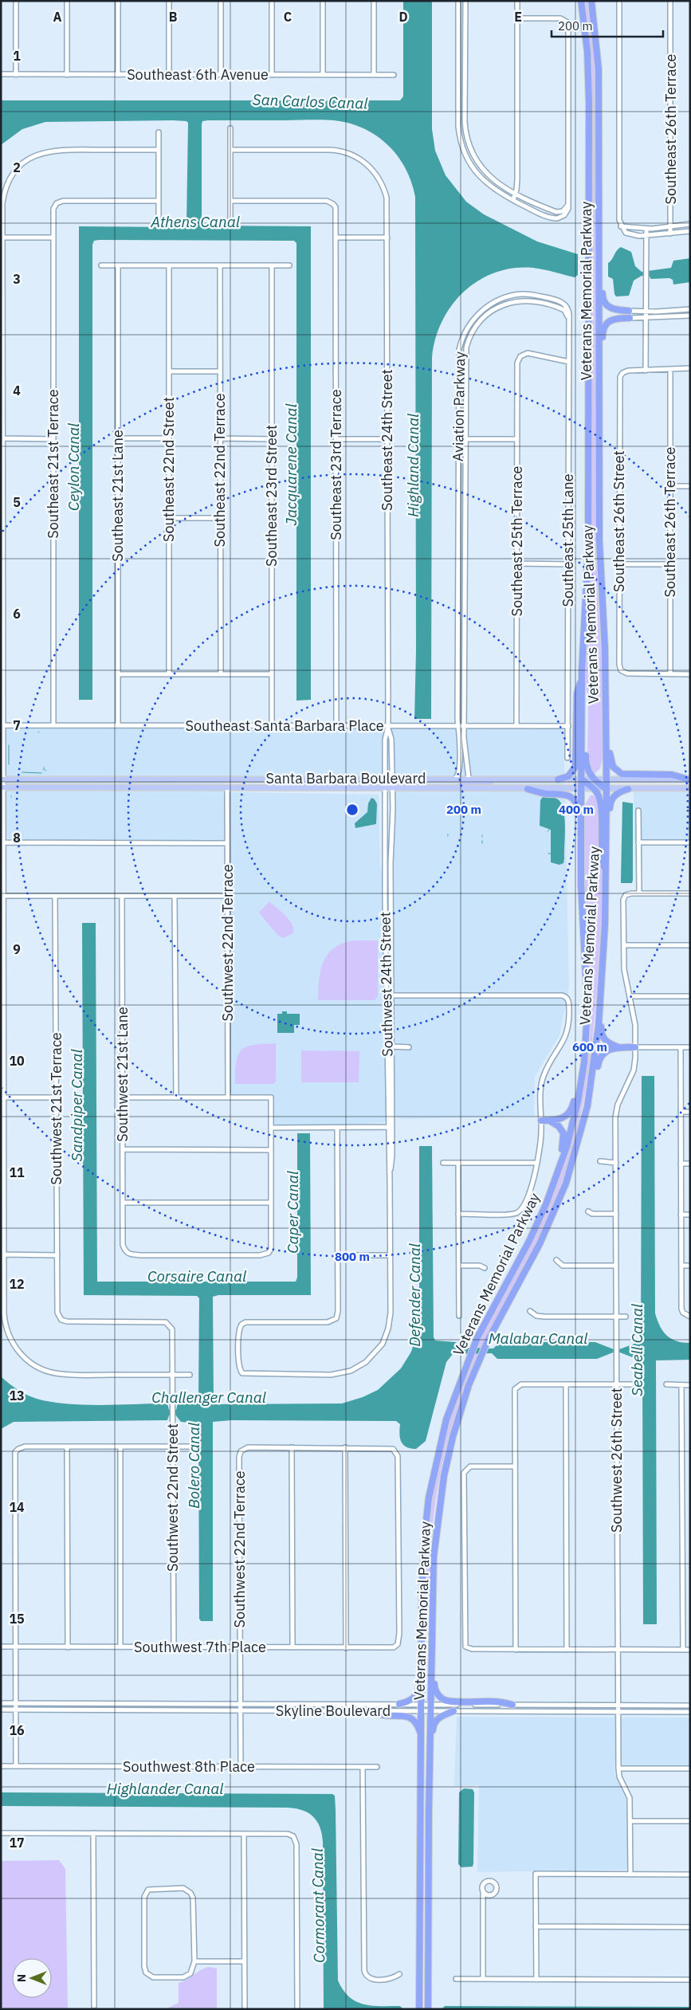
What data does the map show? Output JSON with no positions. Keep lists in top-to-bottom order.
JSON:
{
  "streets": {
    "highway": ["Veterans Memorial Parkway"],
    "main road": ["Santa Barbara Boulevard"],
    "street": [
      "Southeast 6th Avenue",
      "Southeast 26th Terrace",
      "Aviation Parkway",
      "Southeast 24th Street",
      "Southeast 21st Terrace",
      "Southeast 23rd Terrace",
      "Southeast 22nd Street",
      "Southeast 22nd Terrace",
      "Southeast 21st Lane",
      "Southeast 23rd Street",
      "Southeast 26th Street",
      "Southeast 25th Lane",
      "Southeast 25th Terrace",
      "Southeast Santa Barbara Place",
      "Southwest 22nd Terrace",
      "Southwest 24th Street",
      "Southwest 21st Lane",
      "Southwest 21st Terrace",
      "Southwest 26th Street",
      "Southwest 22nd Street",
      "Southwest 7th Place",
      "Skyline Boulevard",
      "Southwest 8th Place"
    ]
  },
  "crossings": [
    ["Southeast 26th Terrace", "Southeast 26th Street"],
    ["Veterans Memorial Parkway", "Santa Barbara Boulevard"],
    ["Veterans Memorial Parkway", "Skyline Boulevard"],
    ["Aviation Parkway", "Southeast 25th Lane"],
    ["Aviation Parkway", "Southeast Santa Barbara Place"],
    ["Aviation Parkway", "Santa Barbara Boulevard"],
    ["Southeast 24th Street", "Southeast Santa Barbara Place"],
    ["Southeast 24th Street", "Santa Barbara Boulevard"],
    ["Southeast 24th Street", "Southwest 24th Street"],
    ["Southeast 21st Terrace", "Southeast Santa Barbara Place"],
    ["Southeast 23rd Terrace", "Southeast Santa Barbara Place"],
    ["Southeast 21st Lane", "Southeast Santa Barbara Place"],
    ["Southeast 23rd Street", "Southeast Santa Barbara Place"],
    ["Southeast 25th Lane", "Southeast 25th Terrace"],
    ["Southeast 25th Lane", "Southeast Santa Barbara Place"],
    ["Southeast 25th Terrace", "Southeast Santa Barbara Place"],
    ["Santa Barbara Boulevard", "Southwest 22nd Terrace"],
    ["Santa Barbara Boulevard", "Southwest 24th Street"],
    ["Southwest 22nd Terrace", "Southwest 7th Place"],
    ["Southwest 22nd Terrace", "Skyline Boulevard"],
    ["Southwest 22nd Terrace", "Southwest 8th Place"],
    ["Southwest 21st Terrace", "Southwest 22nd Street"],
    ["Southwest 26th Street", "Skyline Boulevard"],
    ["Southwest 22nd Street", "Southwest 7th Place"]
  ],
  "water": [
    "San Carlos Canal",
    "Athens Canal",
    "Jacquarene Canal",
    "Highland Canal",
    "Ceylon Canal",
    "Sandpiper Canal",
    "Caper Canal",
    "Corsaire Canal",
    "Defender Canal",
    "Malabar Canal",
    "Seabell Canal",
    "Challenger Canal",
    "Bolero Canal",
    "Highlander Canal",
    "Cormorant Canal"
  ],
  "scale_bar": "200 m",
  "north": "left",
  "grid": {
    "columns": [
      "A",
      "B",
      "C",
      "D",
      "E"
    ],
    "rows": [
      "1",
      "2",
      "3",
      "4",
      "5",
      "6",
      "7",
      "8",
      "9",
      "10",
      "11",
      "12",
      "13",
      "14",
      "15",
      "16",
      "17"
    ]
  },
  "rings": [
    "200 m",
    "400 m",
    "600 m",
    "800 m"
  ]
}
